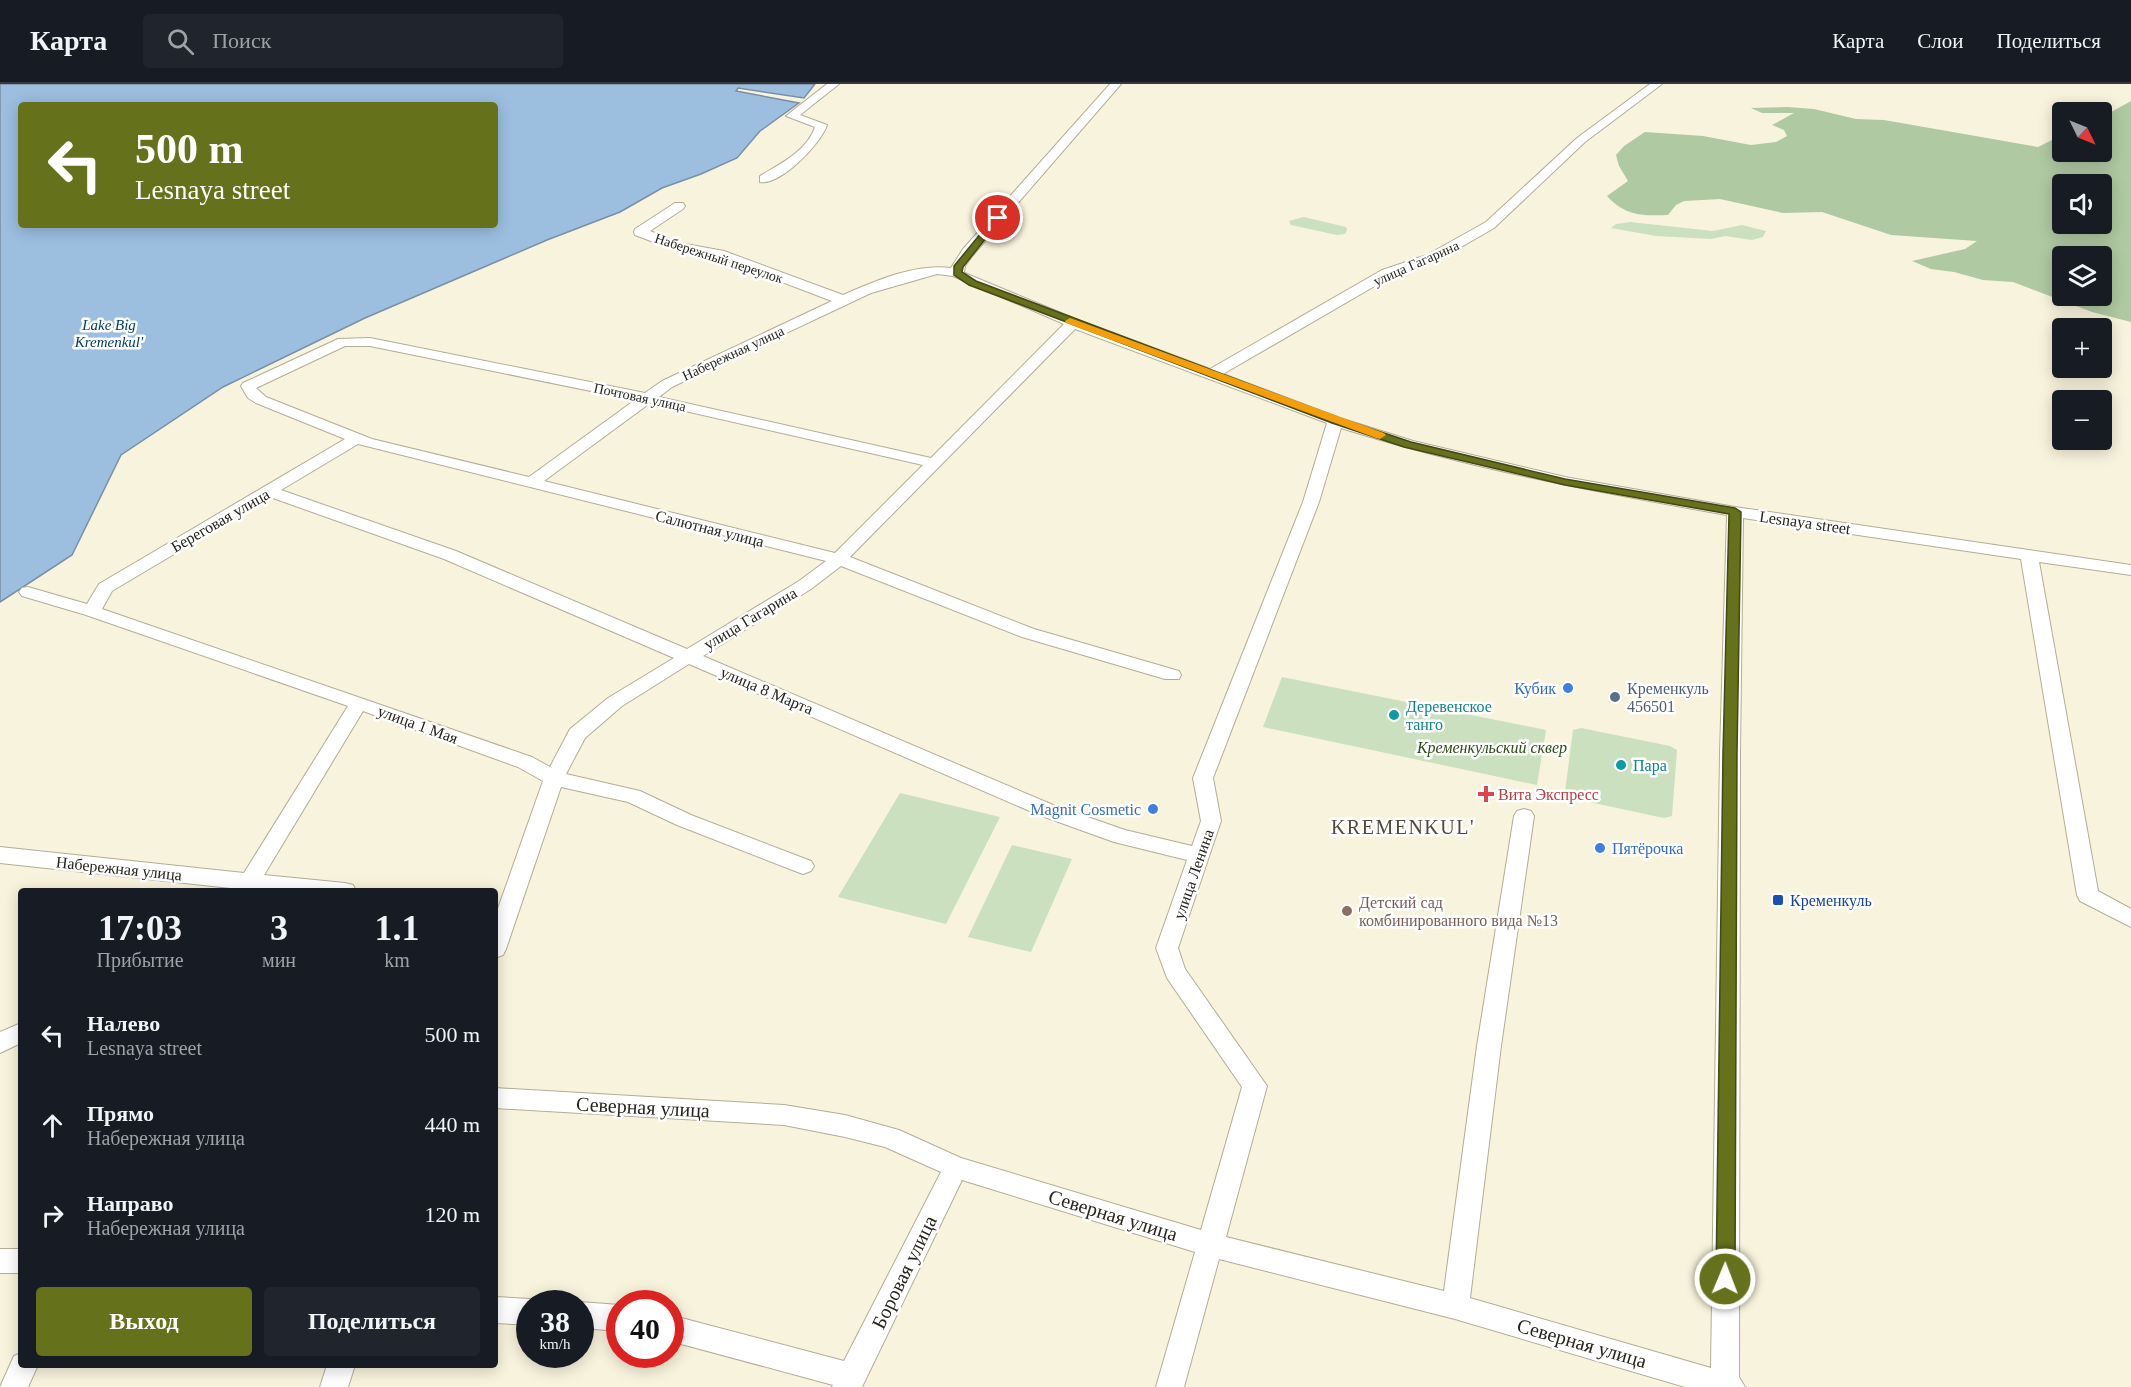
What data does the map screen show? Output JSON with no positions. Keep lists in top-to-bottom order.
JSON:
{
  "streets": {
    "street": [
      "Набережный переулок",
      "улица Гагарина",
      "Набережная улица",
      "Почтовая улица",
      "Береговая улица",
      "Lesnaya street",
      "Салютная улица",
      "улица 8 Марта",
      "улица 1 Мая",
      "улица Ленина",
      "Северная улица",
      "Боровая улица"
    ]
  },
  "crossings": [
    ["Набережный переулок", "Набережная улица"],
    ["улица Гагарина", "Набережная улица"],
    ["улица Гагарина", "Почтовая улица"],
    ["улица Гагарина", "Lesnaya street"],
    ["улица Гагарина", "Салютная улица"],
    ["улица Гагарина", "улица 8 Марта"],
    ["улица Гагарина", "улица 1 Мая"],
    ["Набережная улица", "Почтовая улица"],
    ["Набережная улица", "Lesnaya street"],
    ["Набережная улица", "Салютная улица"],
    ["Почтовая улица", "Салютная улица"],
    ["Береговая улица", "Салютная улица"],
    ["Береговая улица", "улица 8 Марта"],
    ["Береговая улица", "улица 1 Мая"],
    ["Lesnaya street", "улица Ленина"],
    ["улица 8 Марта", "улица Ленина"],
    ["улица Ленина", "Северная улица"],
    ["Северная улица", "Боровая улица"]
  ],
  "districts": ["KREMENKUL'"],
  "water": ["Lake Big Kremenkul'"],
  "parks": ["Кременкульский сквер"],
  "places": {
    "other": [
      "Кубик",
      "Кременкуль 456501",
      "Деревенское танго",
      "Пара",
      "Magnit Cosmetic",
      "Пятёрочка",
      "Детский сад комбинированного вида №13"
    ],
    "health": ["Вита Экспресс"],
    "transit": ["Кременкуль"]
  },
  "north": "bottom right",
  "page": {
    "header": "Карта",
    "search": "Поиск",
    "nav": ["Карта", "Слои", "Поделиться"],
    "map_buttons": ["+", "−"],
    "turn": ["500 m", "Lesnaya street"],
    "eta": [
      "17:03",
      "Прибытие",
      "3",
      "мин",
      "1.1",
      "km"
    ],
    "list": [
      {
        "name": "Налево",
        "note": "Lesnaya street",
        "value": "500 m"
      },
      {
        "name": "Прямо",
        "note": "Набережная улица",
        "value": "440 m"
      },
      {
        "name": "Направо",
        "note": "Набережная улица",
        "value": "120 m"
      }
    ],
    "buttons": ["Выход", "Поделиться"],
    "speed": "38 km/h",
    "limit": "40"
  }
}
